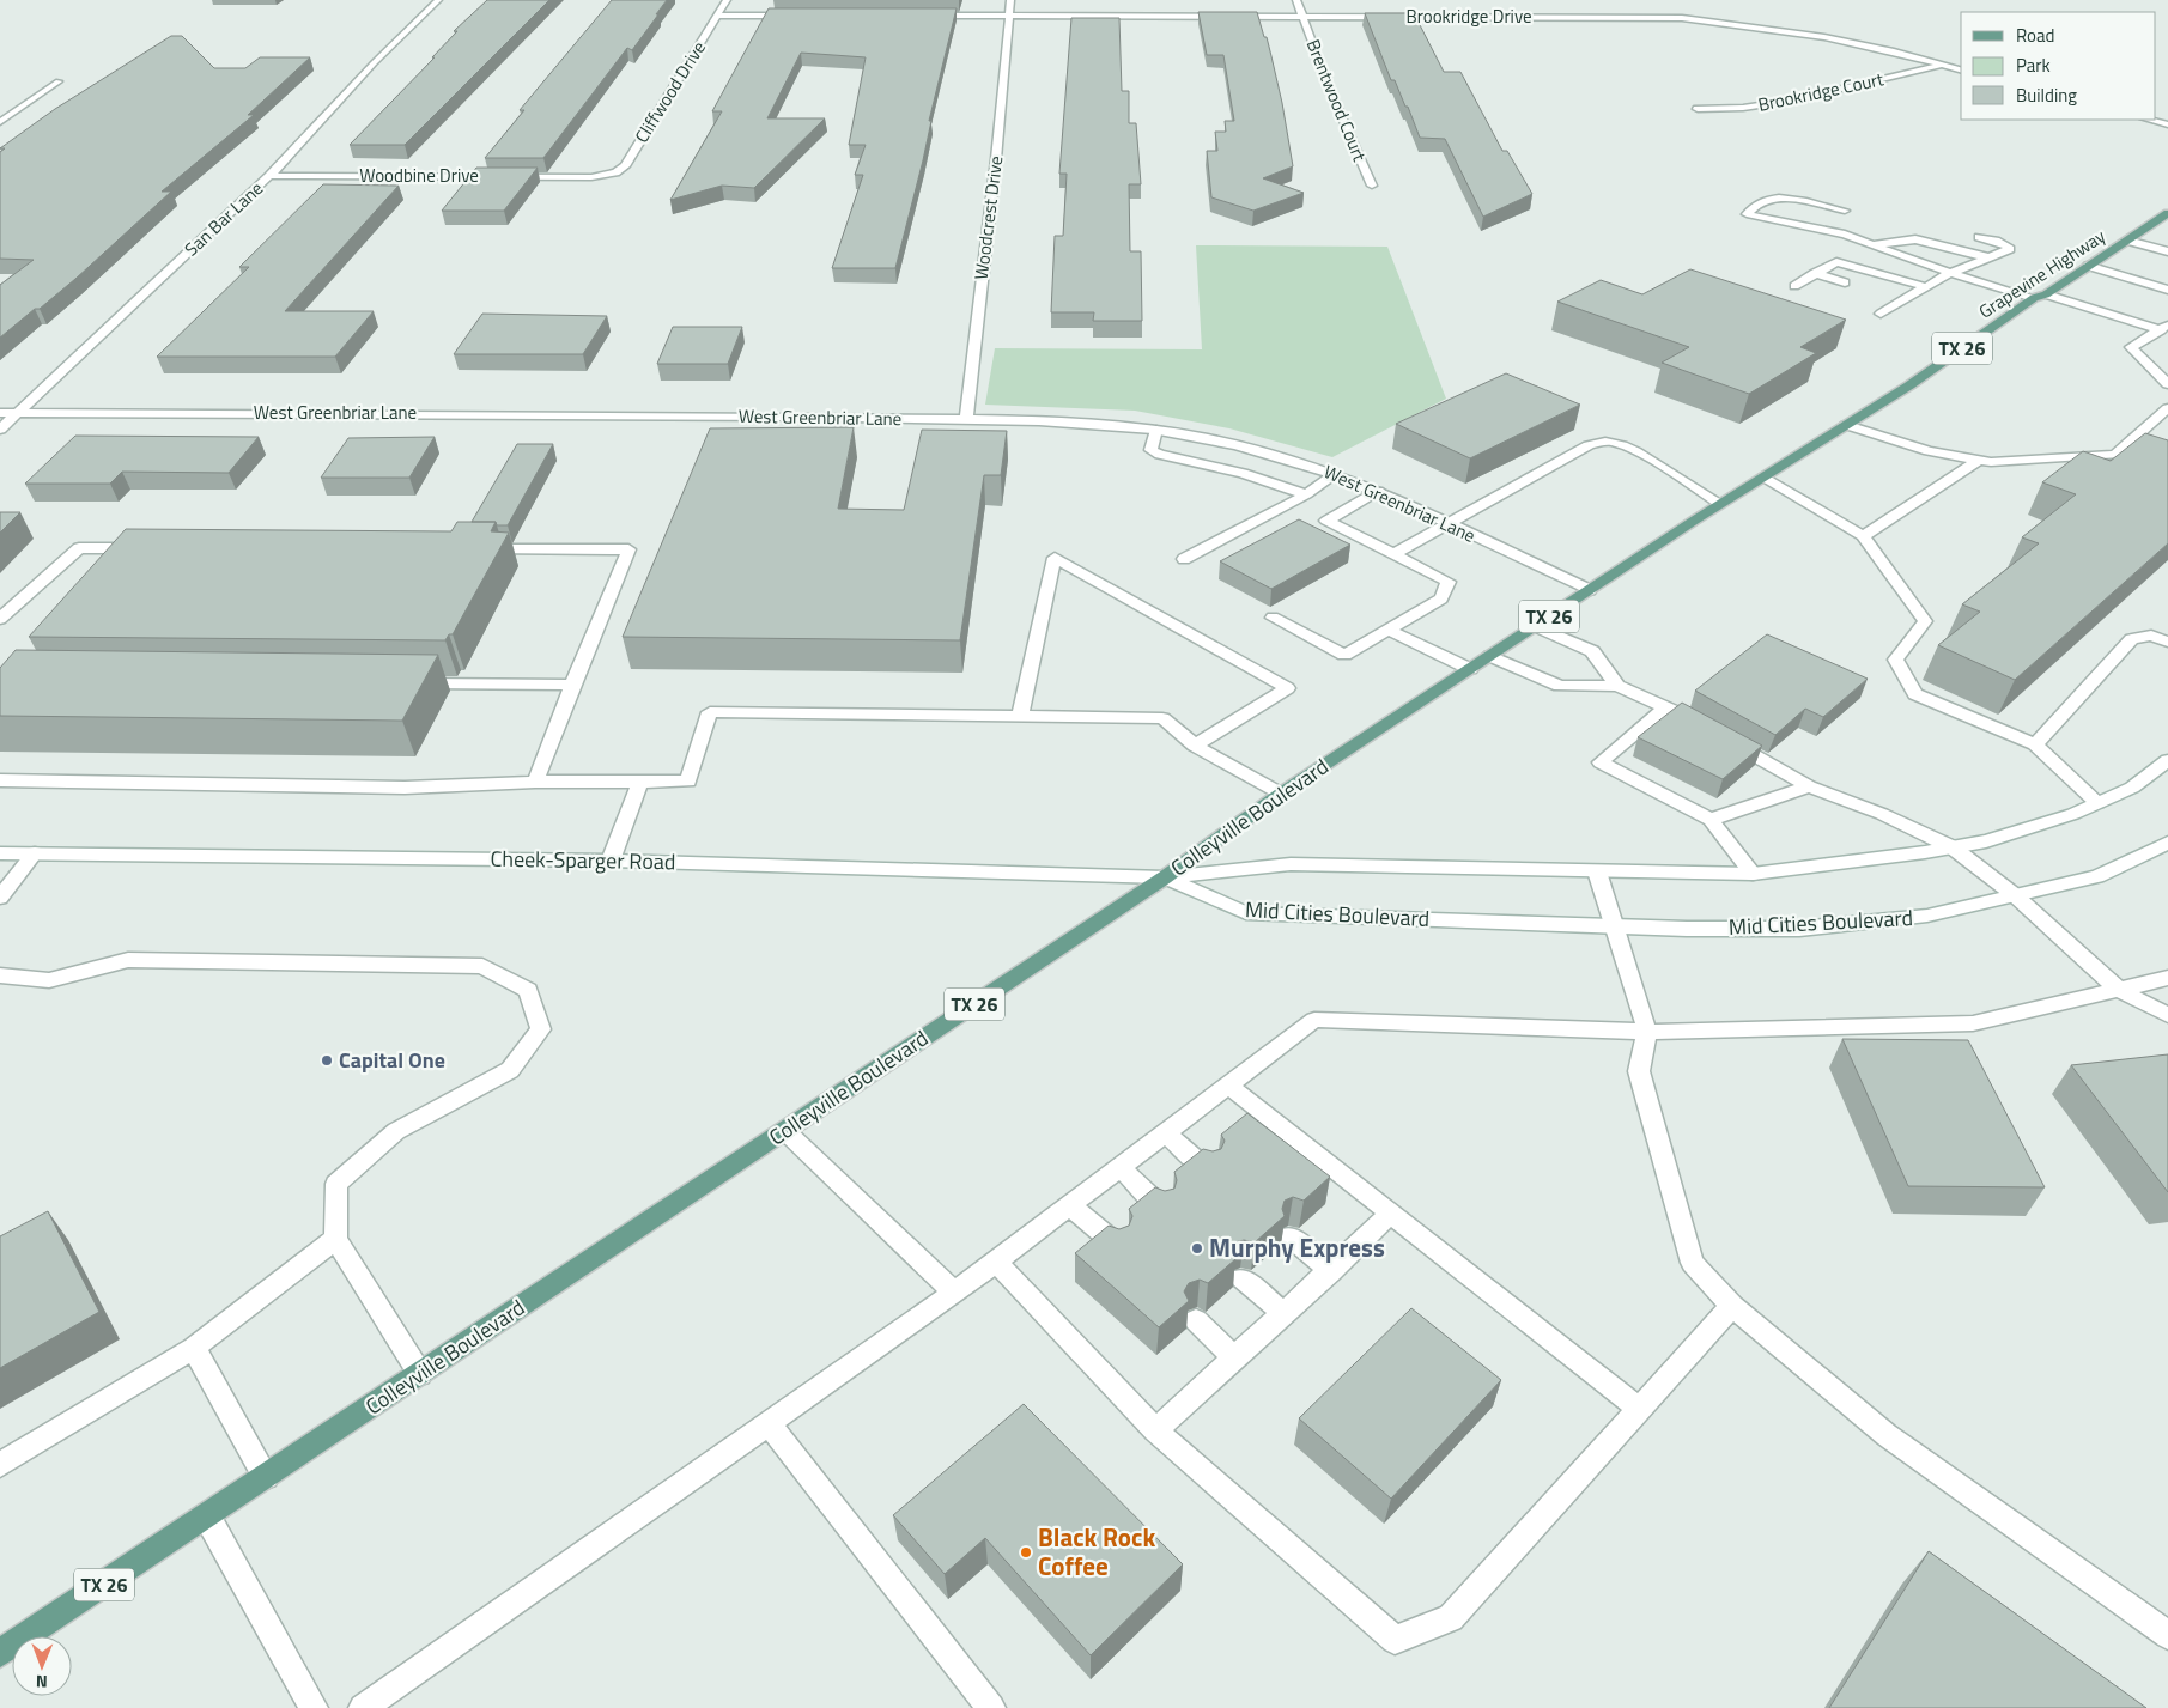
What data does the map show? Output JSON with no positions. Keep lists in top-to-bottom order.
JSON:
{
  "streets": {
    "main road": ["Grapevine Highway", "TX 26", "Colleyville Boulevard"],
    "street": [
      "Brookridge Drive",
      "Cliffwood Drive",
      "Brookridge Court",
      "Brentwood Court",
      "Woodbine Drive",
      "Woodcrest Drive",
      "San Bar Lane",
      "West Greenbriar Lane",
      "Cheek-Sparger Road",
      "Mid Cities Boulevard"
    ]
  },
  "crossings": [
    ["Brookridge Drive", "Brookridge Court"],
    ["Brookridge Drive", "Brentwood Court"],
    ["Brookridge Drive", "Woodcrest Drive"],
    ["Cliffwood Drive", "Woodbine Drive"],
    ["Woodbine Drive", "San Bar Lane"],
    ["Woodcrest Drive", "West Greenbriar Lane"],
    ["San Bar Lane", "West Greenbriar Lane"],
    ["Grapevine Highway", "Colleyville Boulevard"],
    ["West Greenbriar Lane", "Colleyville Boulevard"],
    ["Colleyville Boulevard", "Cheek-Sparger Road"],
    ["Colleyville Boulevard", "Mid Cities Boulevard"],
    ["Cheek-Sparger Road", "Mid Cities Boulevard"]
  ],
  "places": ["Capital One", "Murphy Express", "Black Rock Coffee"],
  "legend": ["Road", "Park", "Building"],
  "north": "bottom"
}
